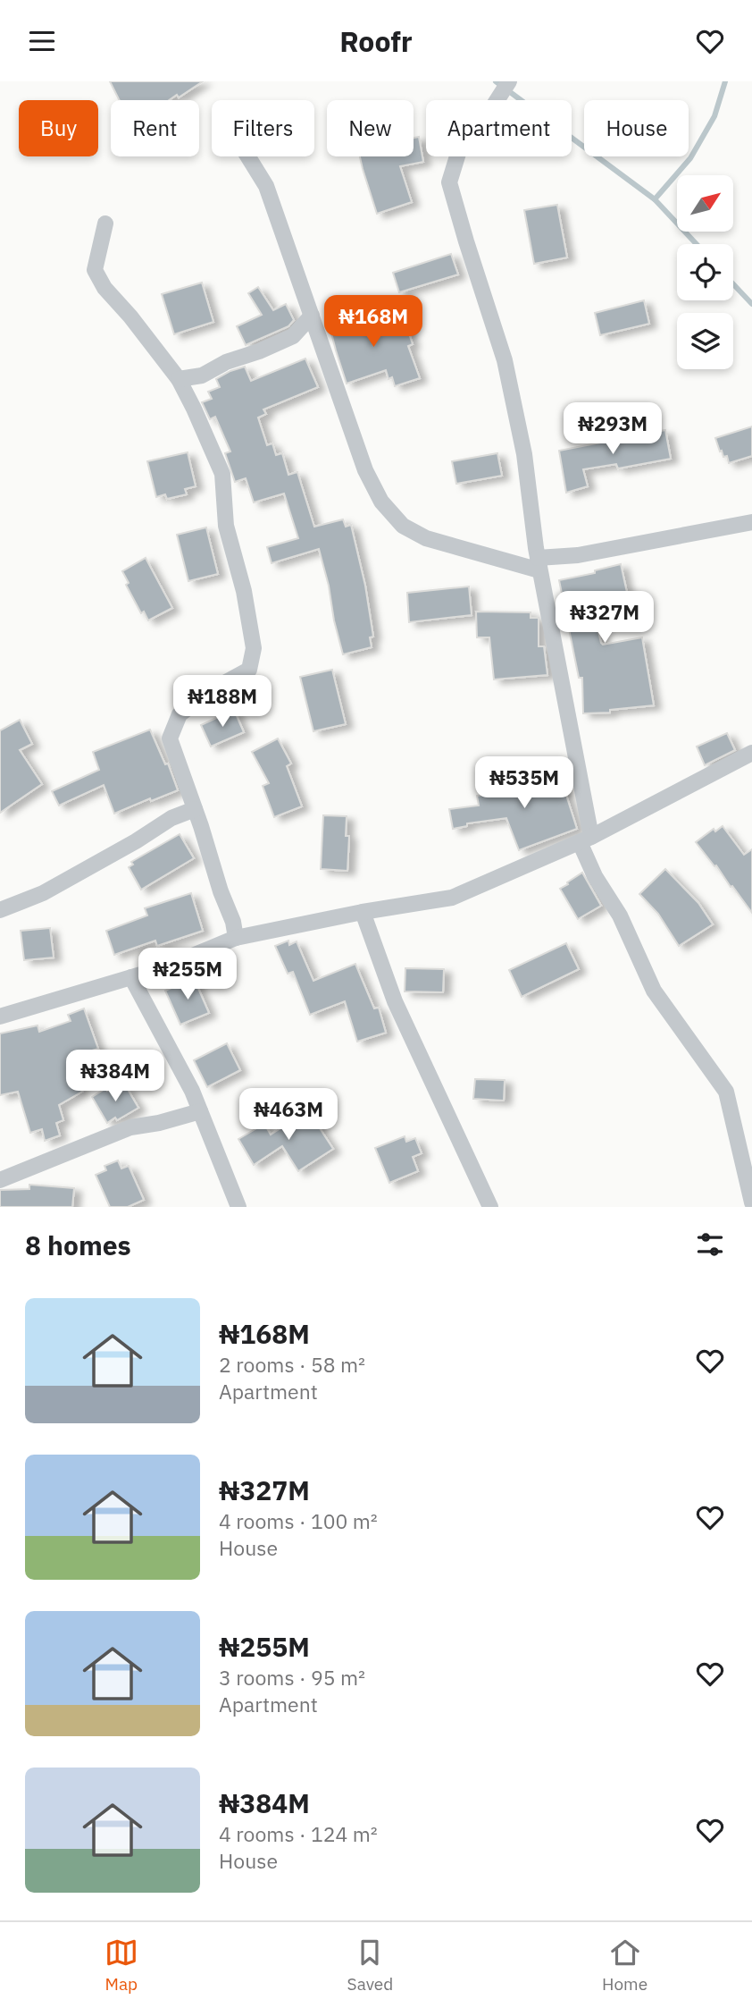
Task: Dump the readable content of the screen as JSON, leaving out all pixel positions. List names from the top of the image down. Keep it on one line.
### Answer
{"north":"top right","page":{"header":"Roofr","chip":["Buy","Rent","Filters","New","Apartment","House"],"price":["₦168M","₦293M","₦327M","₦188M","₦535M","₦255M","₦384M","₦463M"],"heading":"8 homes","list":[{"name":"₦168M","note":"2 rooms · 58 m² · Apartment"},{"name":"₦327M","note":"4 rooms · 100 m² · House"},{"name":"₦255M","note":"3 rooms · 95 m² · Apartment"},{"name":"₦384M","note":"4 rooms · 124 m² · House"}],"tabs":["Map","Saved","Home"]}}
